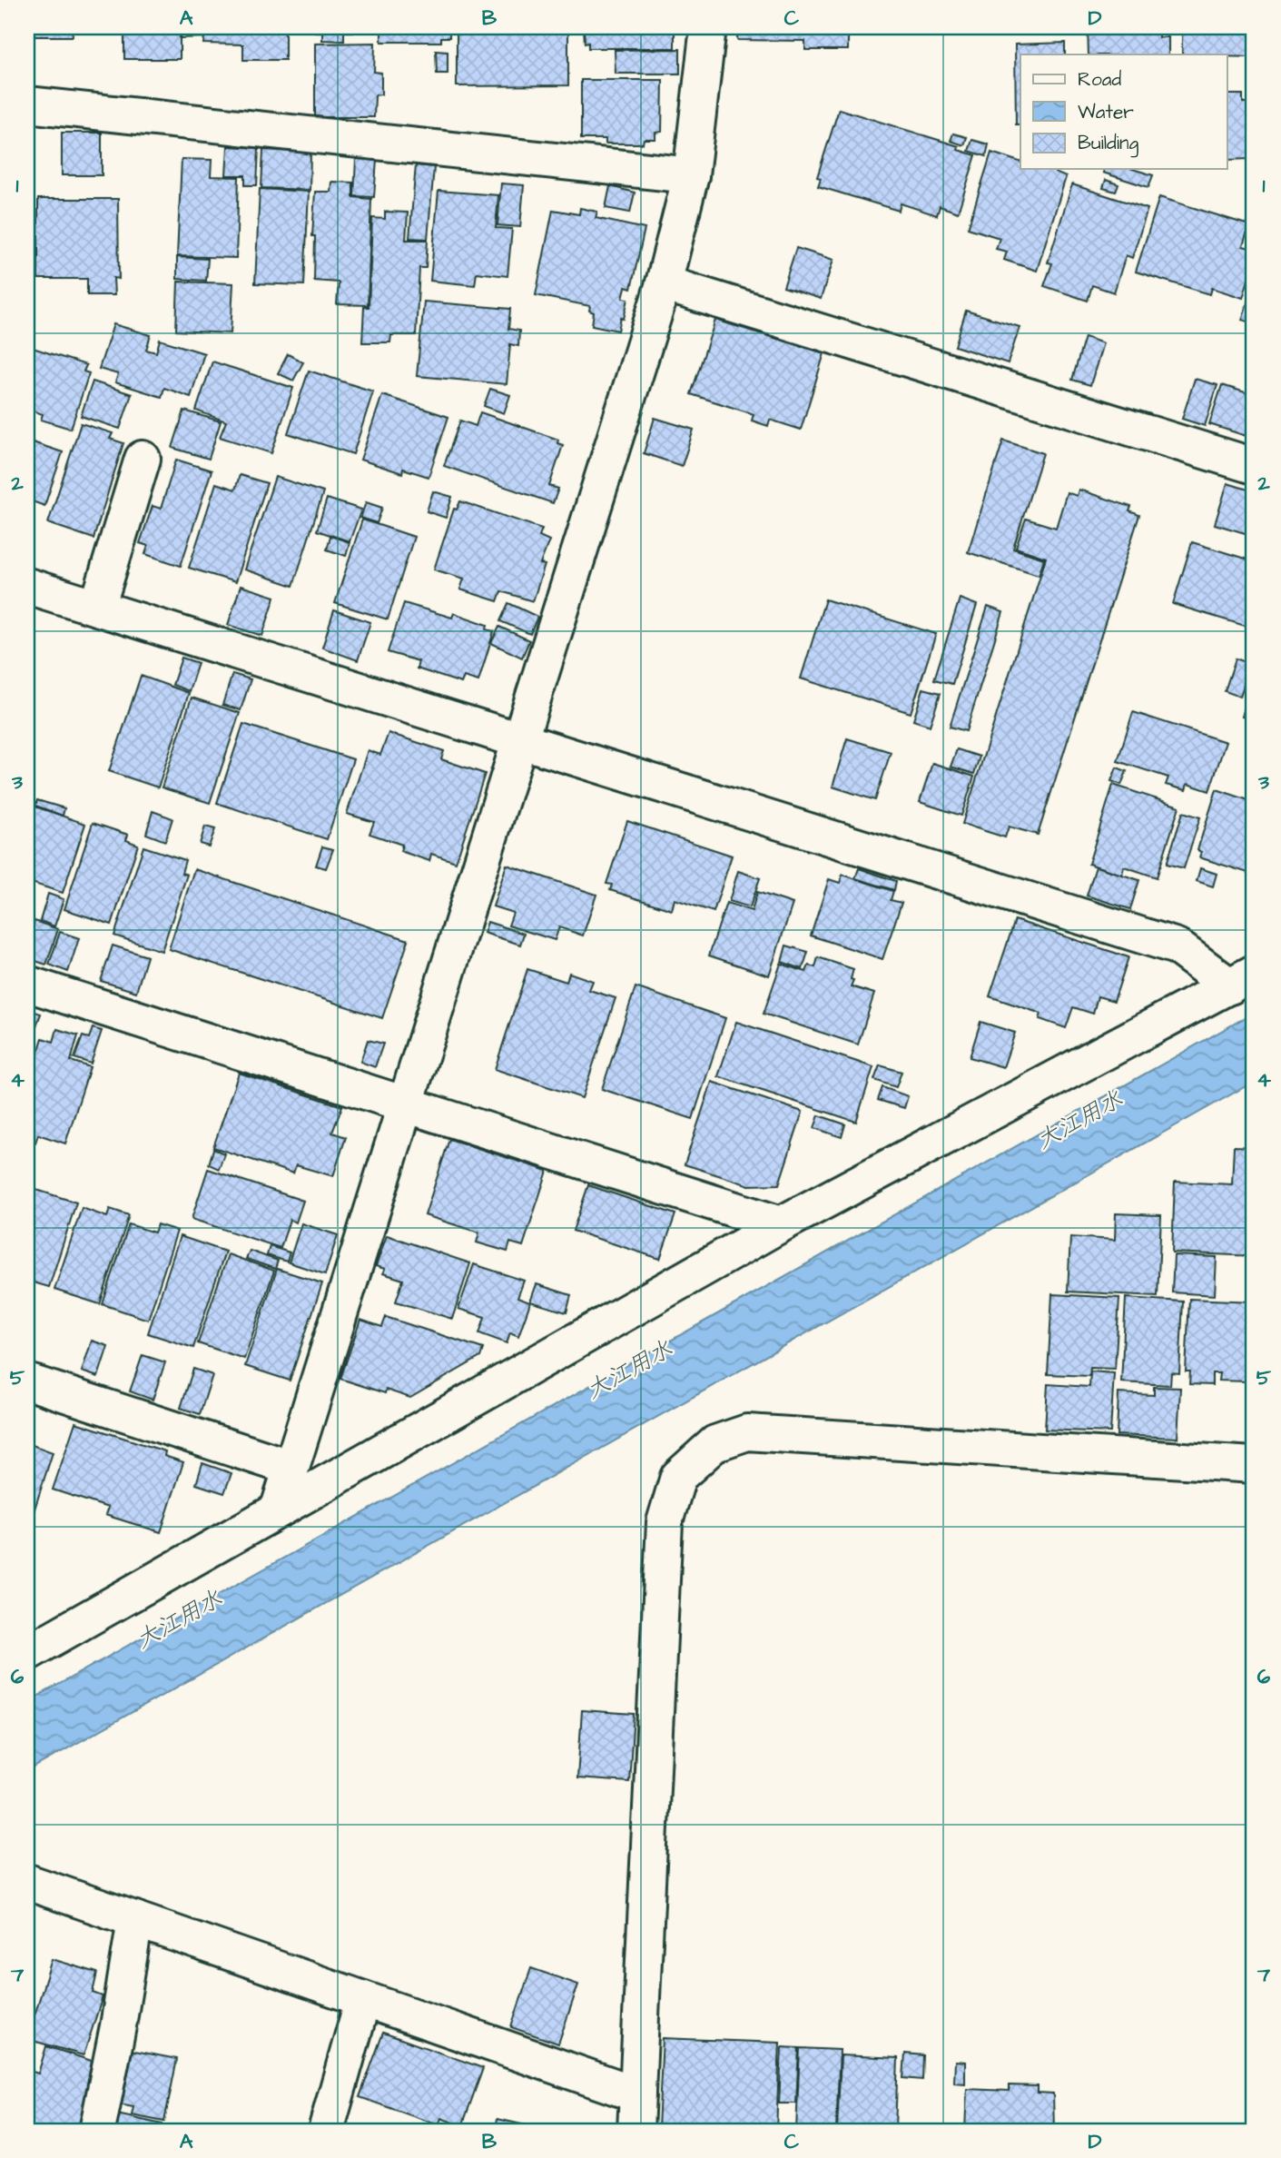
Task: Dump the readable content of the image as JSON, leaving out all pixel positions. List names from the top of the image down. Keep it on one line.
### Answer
{"water":["大江用水"],"legend":["Road","Water","Building"],"grid":{"columns":["A","B","C","D"],"rows":["1","2","3","4","5","6","7"]}}
